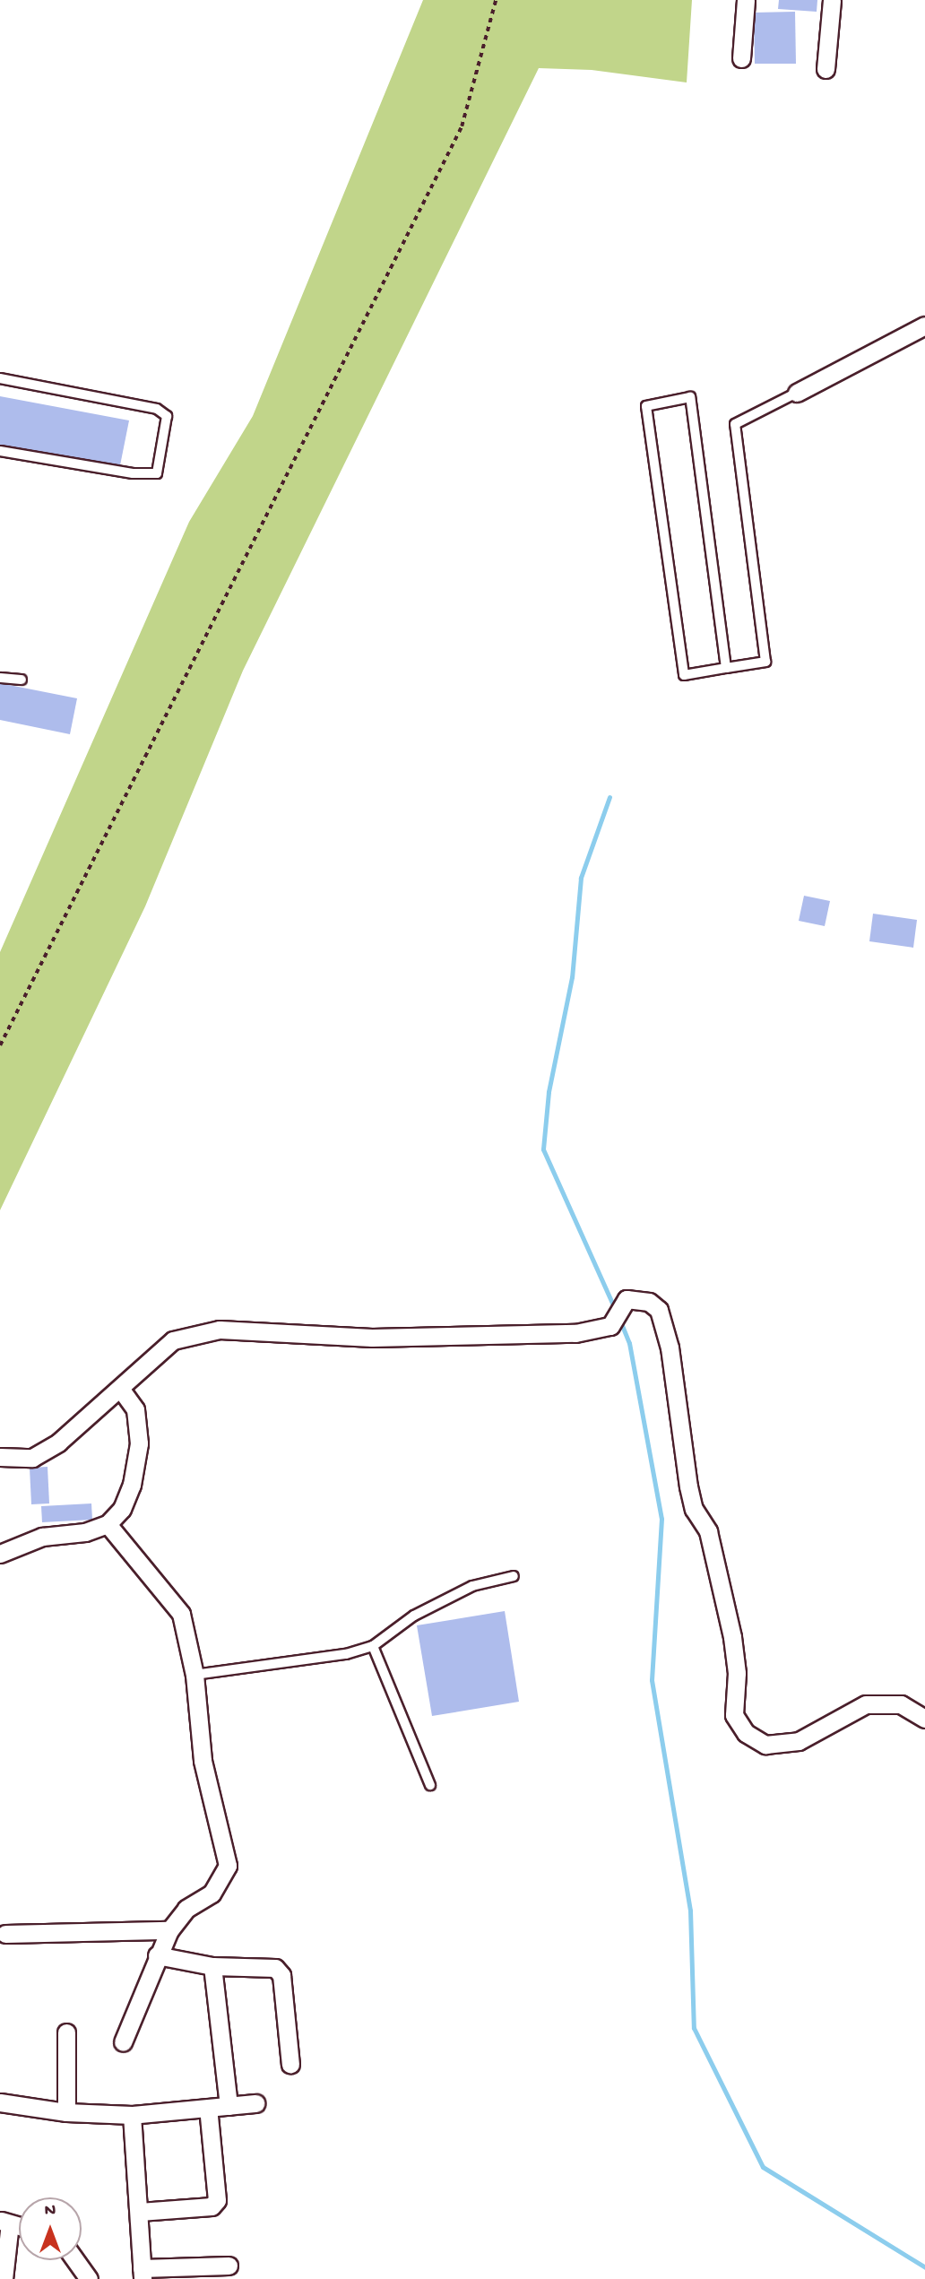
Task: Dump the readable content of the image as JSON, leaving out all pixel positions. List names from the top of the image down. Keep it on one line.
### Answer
{"north":"top"}
